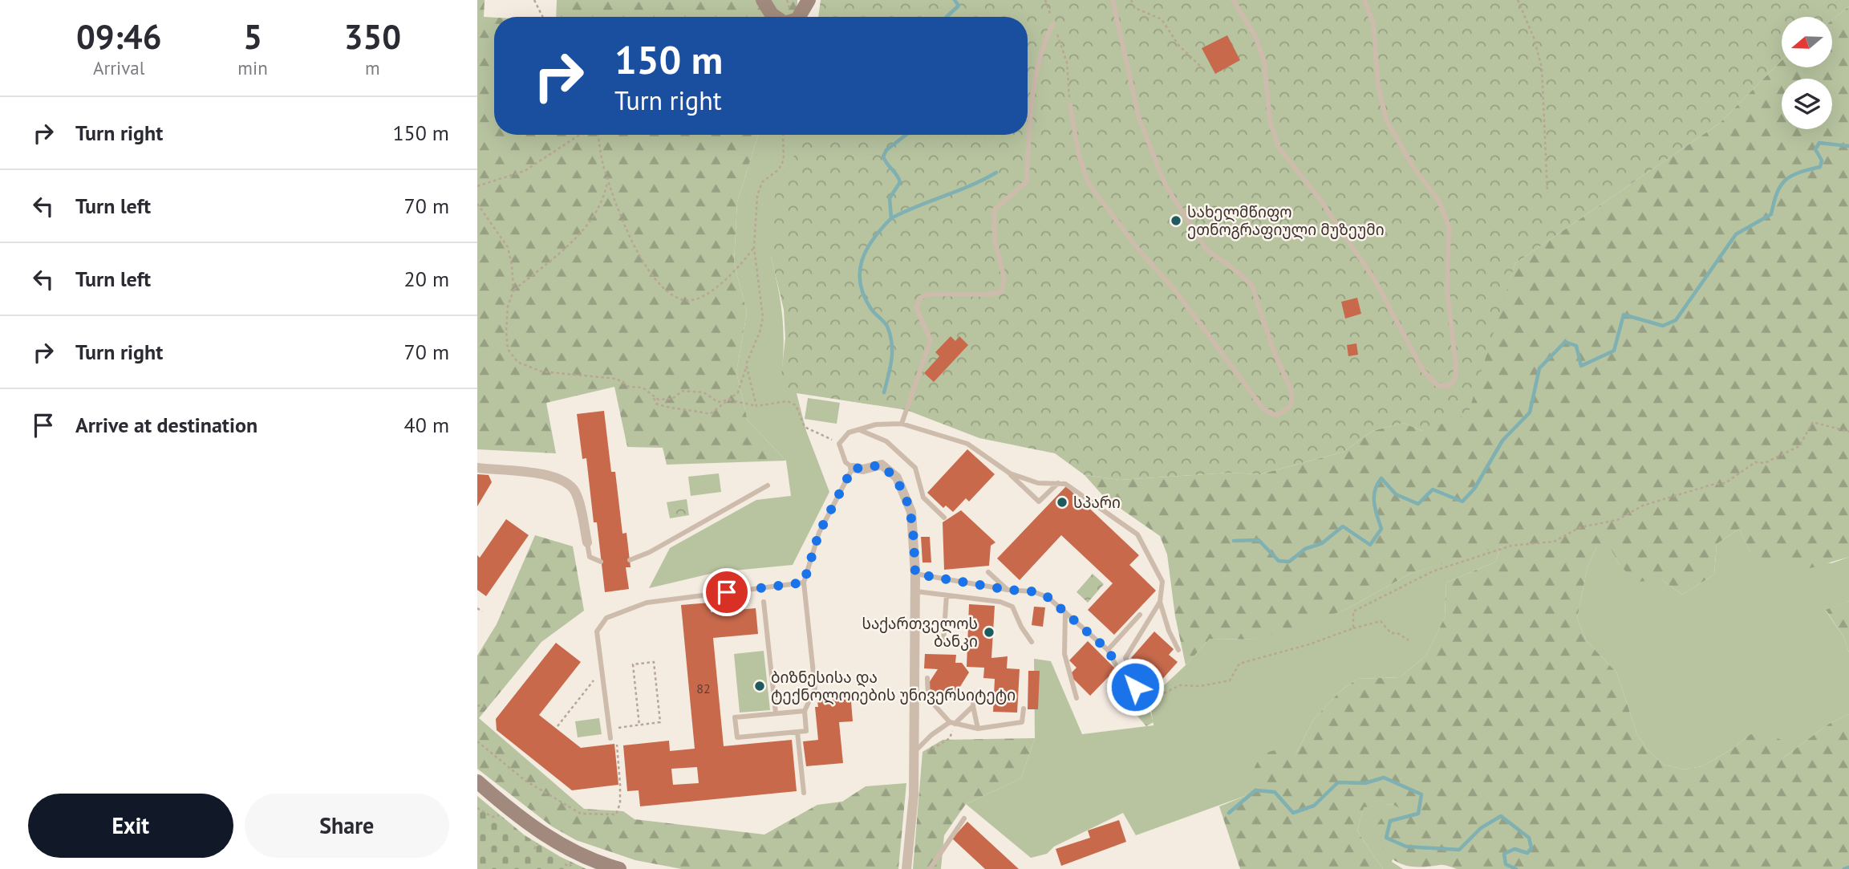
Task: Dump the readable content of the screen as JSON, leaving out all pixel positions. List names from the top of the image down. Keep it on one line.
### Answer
{"places":["სახელმწიფო ეთნოგრაფიული მუზეუმი","სპარი","საქართველოს ბანკი","ბიზნესისა და ტექნოლოიების უნივერსიტეტი"],"house_numbers":["82"],"north":"left","page":{"eta":["09:46","Arrival","5","min","350","m"],"turn":["150 m","Turn right"],"list":[{"name":"Turn right","value":"150 m"},{"name":"Turn left","value":"70 m"},{"name":"Turn left","value":"20 m"},{"name":"Turn right","value":"70 m"},{"name":"Arrive at destination","value":"40 m"}],"buttons":["Exit","Share"]}}
